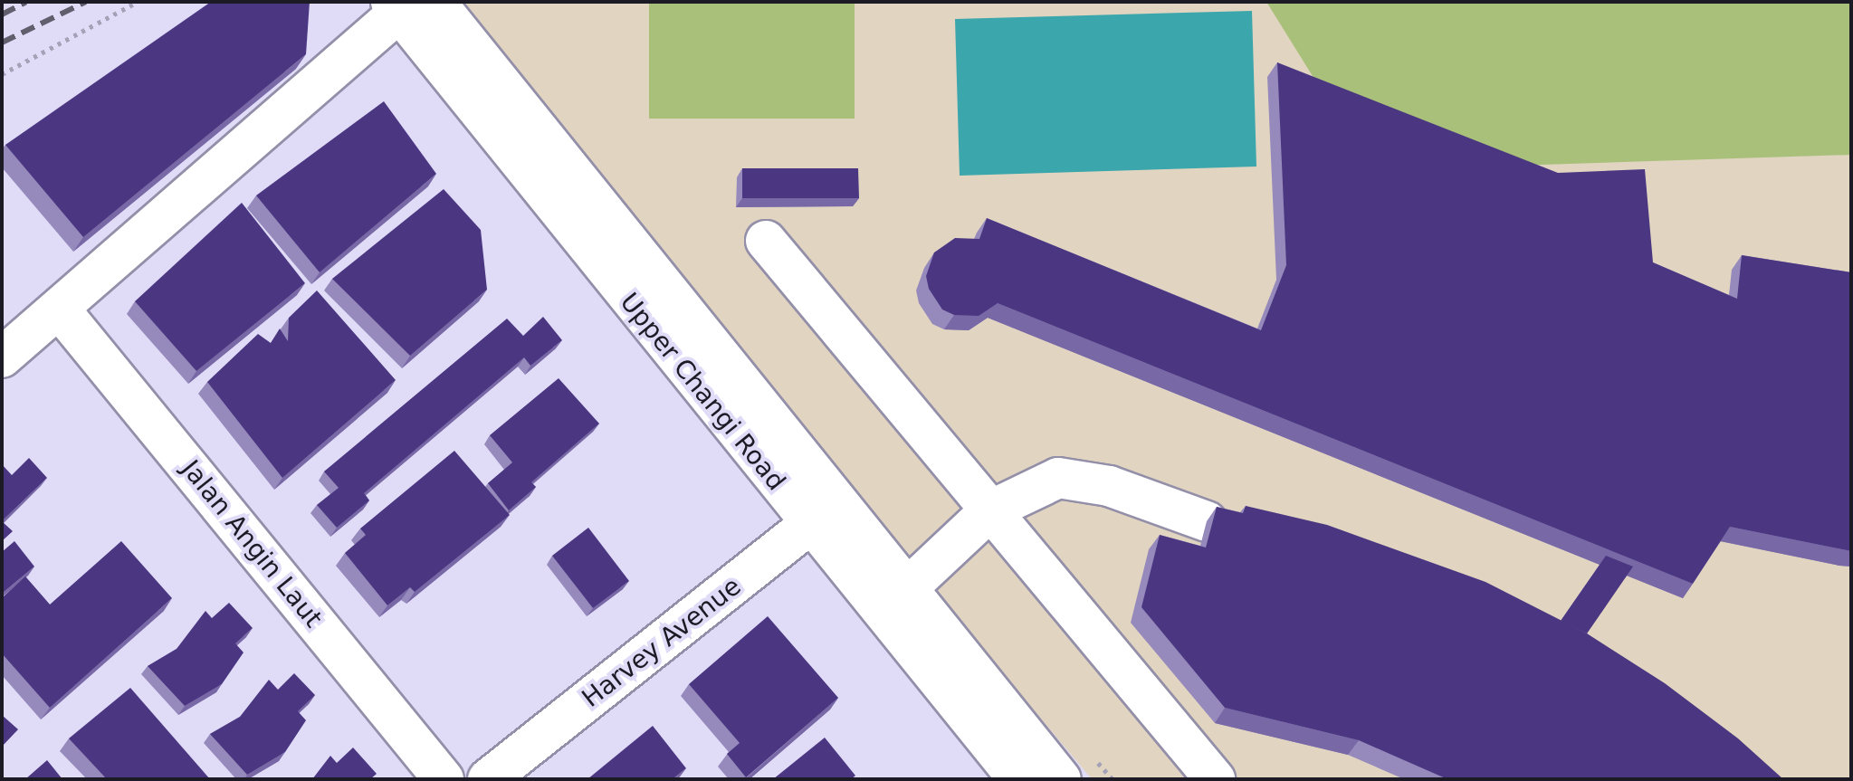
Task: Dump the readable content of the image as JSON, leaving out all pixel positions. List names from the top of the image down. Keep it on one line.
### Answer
{"streets":{"street":["Upper Changi Road","Jalan Angin Laut","Harvey Avenue"]},"crossings":[["Upper Changi Road","Harvey Avenue"]]}
